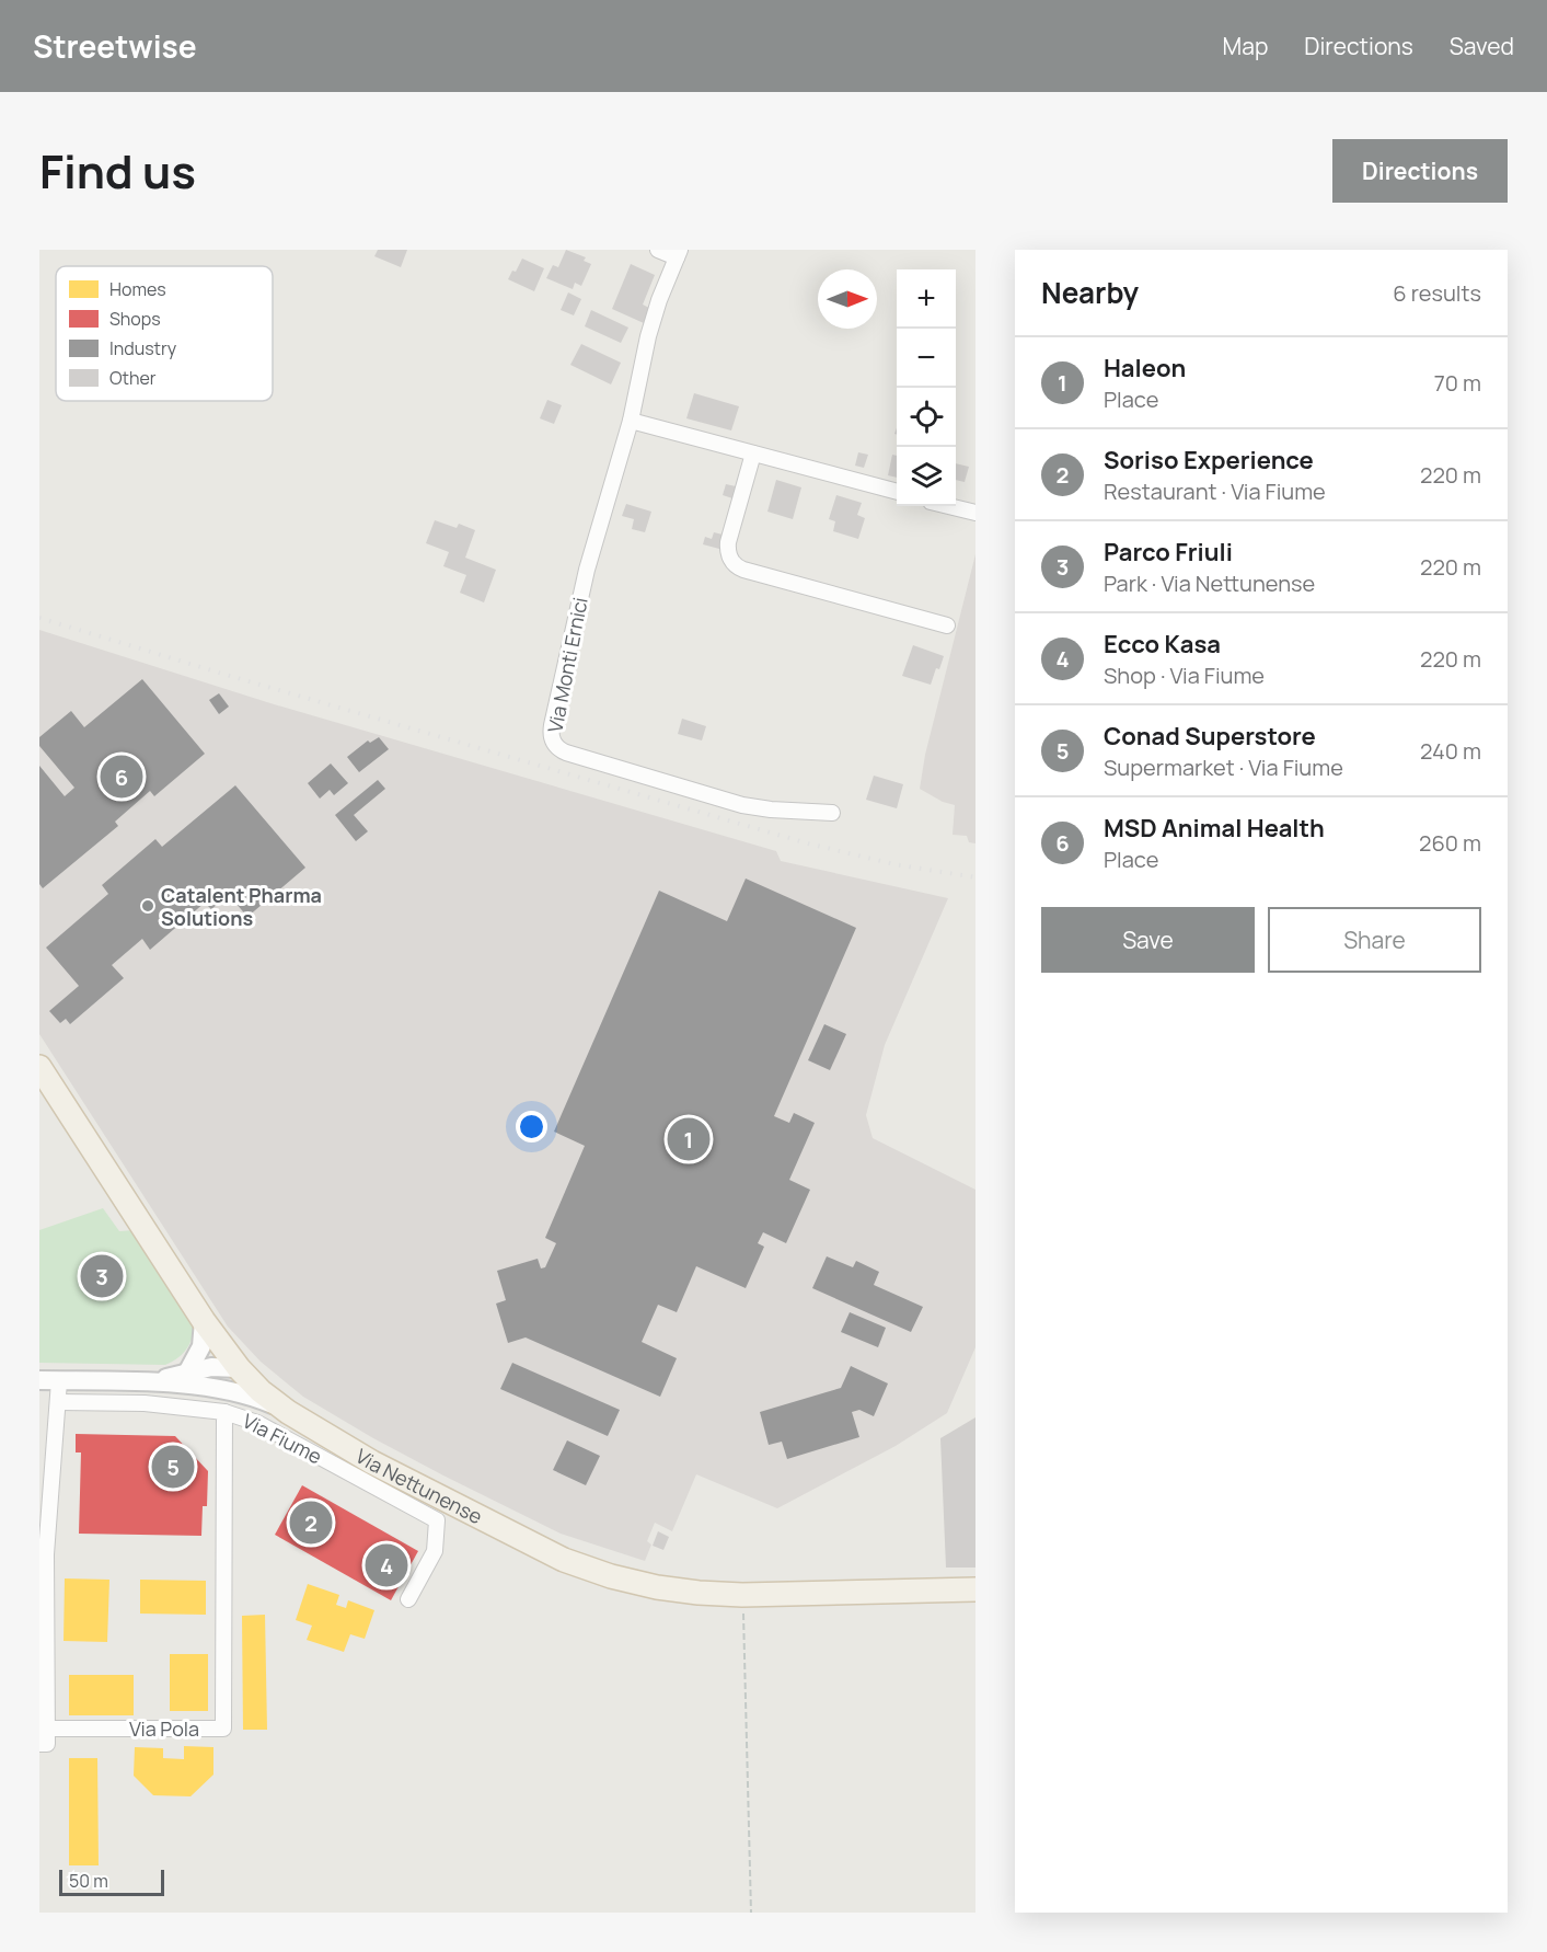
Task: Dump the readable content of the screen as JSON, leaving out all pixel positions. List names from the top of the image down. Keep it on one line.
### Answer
{"streets":{"main road":["Via Nettunense"],"street":["Via Monti Ernici","Via Fiume","Via Pola"]},"crossings":[["Via Fiume","Via Pola"]],"places":["Catalent Pharma Solutions"],"legend":["Homes","Shops","Industry","Other"],"scale_bar":"50 m","north":"right","page":{"header":"Streetwise","nav":["Map","Directions","Saved"],"title":"Find us","buttons":["Directions",["Save","Share"]],"heading":["Nearby","6 results"],"map_buttons":["+","−"],"list":[{"mark":"1","name":"Haleon","note":"Place","value":"70 m"},{"mark":"2","name":"Soriso Experience","note":"Restaurant · Via Fiume","value":"220 m"},{"mark":"3","name":"Parco Friuli","note":"Park · Via Nettunense","value":"220 m"},{"mark":"4","name":"Ecco Kasa","note":"Shop · Via Fiume","value":"220 m"},{"mark":"5","name":"Conad Superstore","note":"Supermarket · Via Fiume","value":"240 m"},{"mark":"6","name":"MSD Animal Health","note":"Place","value":"260 m"}],"pins":["6","1","3","5","2","4"],"scale":"50 m"}}
